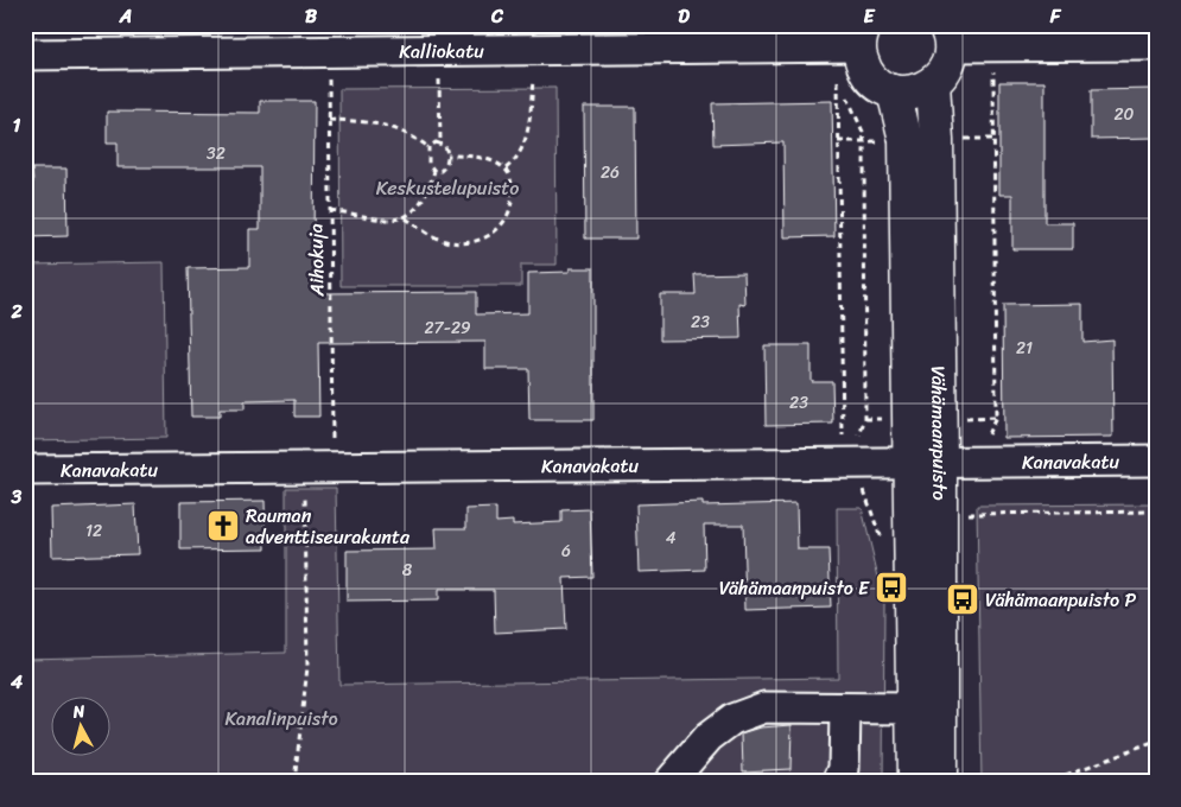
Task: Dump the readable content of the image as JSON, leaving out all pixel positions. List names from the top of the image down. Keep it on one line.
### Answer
{"streets":{"main road":["Vähämaanpuisto"],"street":["Kalliokatu","Kanavakatu"],"path":["Aihokuja"]},"crossings":[["Kalliokatu","Aihokuja"],["Aihokuja","Kanavakatu"],["Vähämaanpuisto","Kanavakatu"]],"parks":["Keskustelupuisto","Kanalinpuisto"],"places":{"church":["Rauman adventtiseurakunta"],"bus stop":["Vähämaanpuisto E","Vähämaanpuisto P"]},"house_numbers":["20","32","26","23","27-29","21","23","12","4","6","8"],"north":"top","grid":{"columns":["A","B","C","D","E","F"],"rows":["1","2","3","4"]}}
